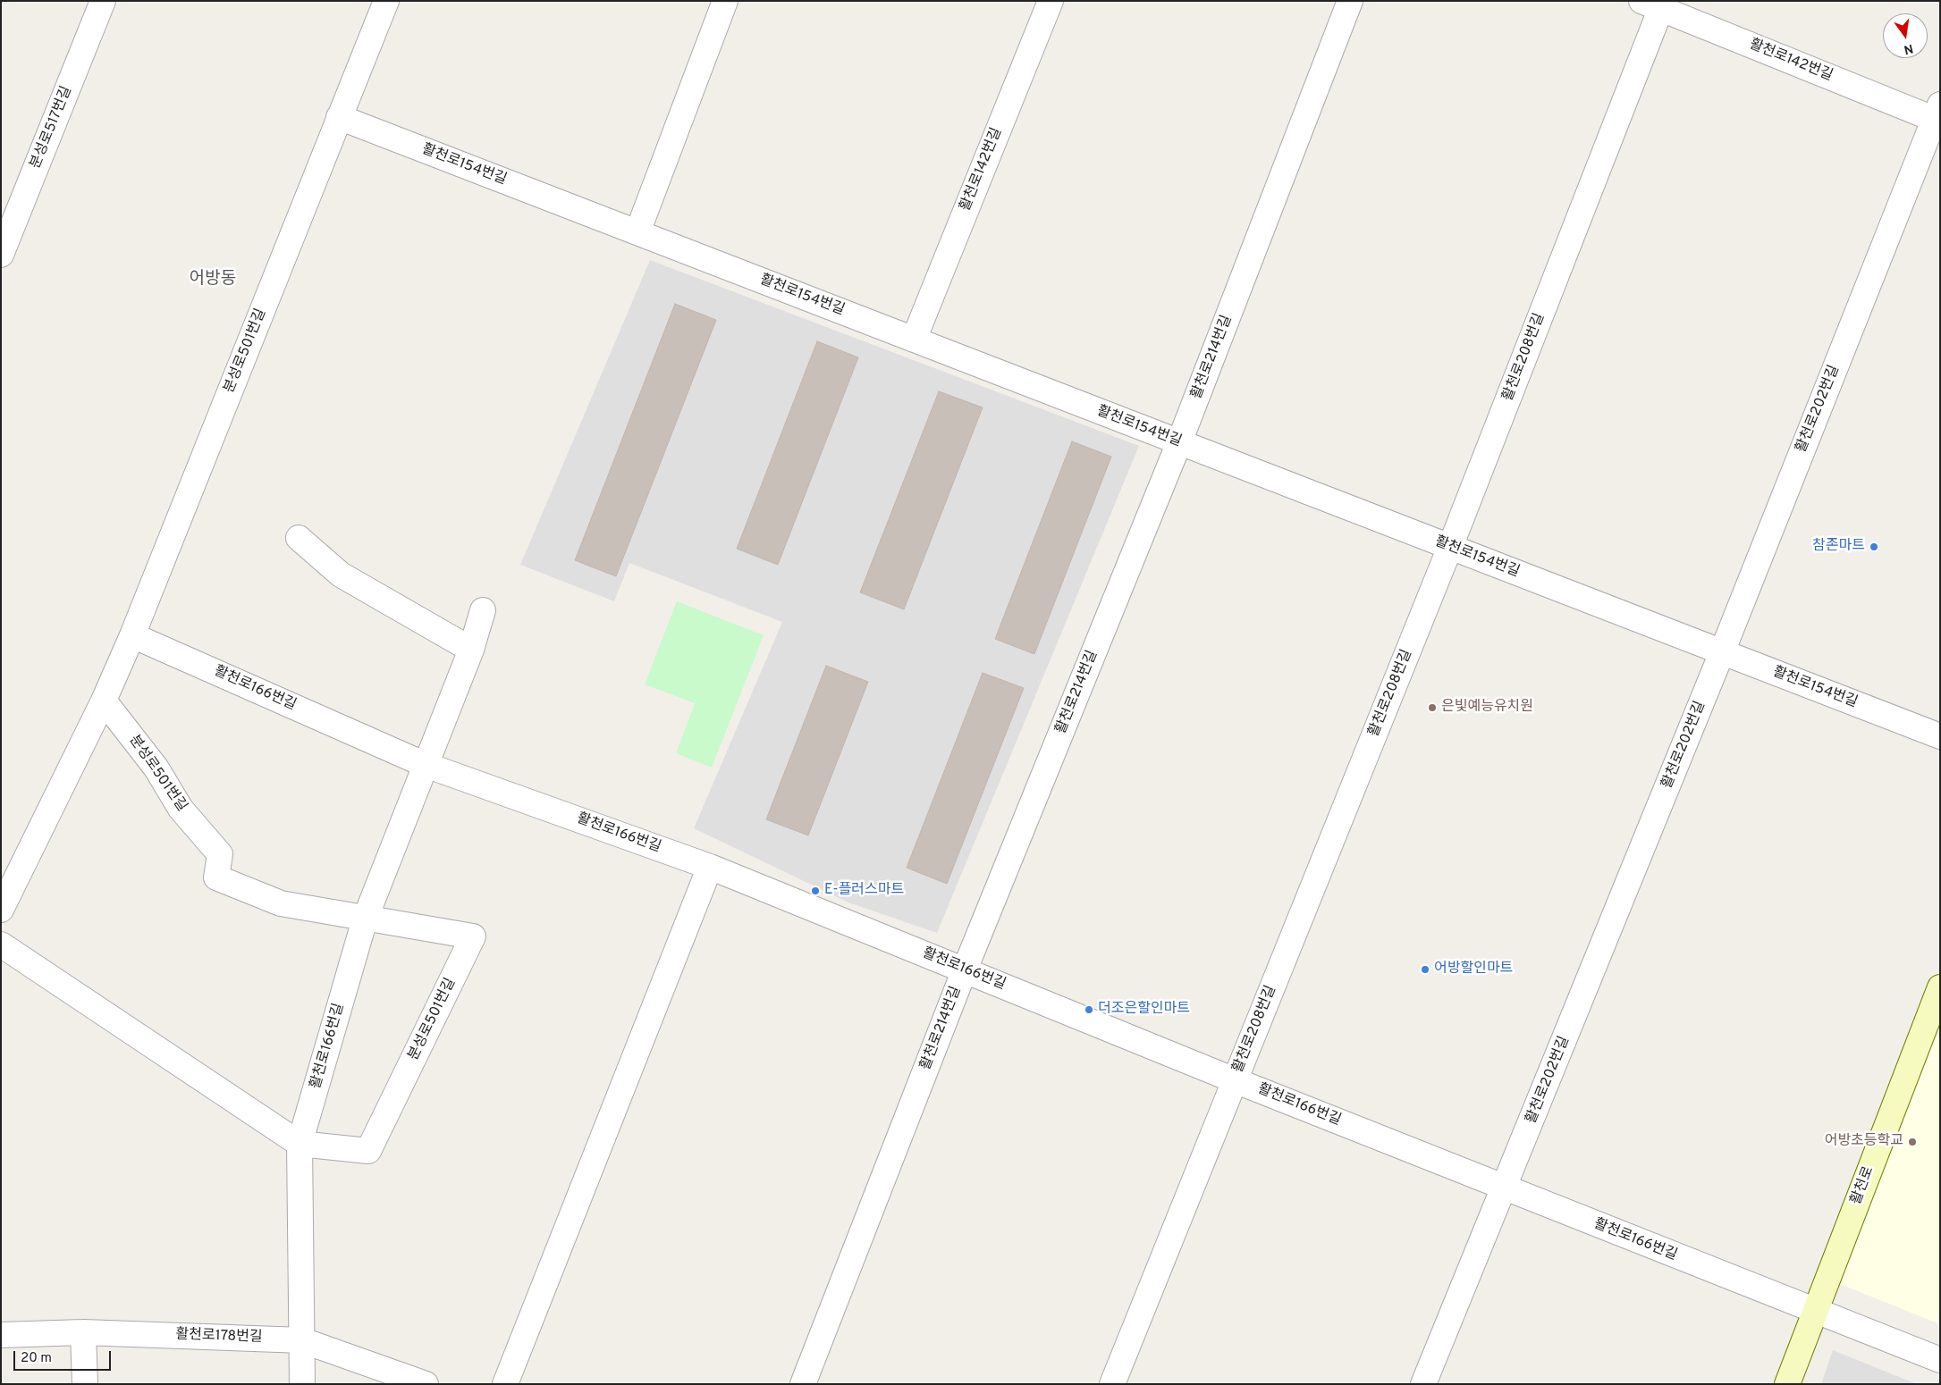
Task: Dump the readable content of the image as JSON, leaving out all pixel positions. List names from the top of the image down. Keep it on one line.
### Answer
{"streets":{"street":["활천로142번길","분성로517번길","활천로154번길","분성로501번길","활천로214번길","활천로208번길","활천로202번길","활천로166번길","활천로","활천로178번길"]},"crossings":[["활천로142번길","활천로154번길"],["활천로142번길","활천로208번길"],["활천로142번길","활천로202번길"],["활천로154번길","분성로501번길"],["활천로154번길","활천로214번길"],["활천로154번길","활천로208번길"],["활천로154번길","활천로202번길"],["분성로501번길","활천로166번길"],["활천로214번길","활천로166번길"],["활천로208번길","활천로166번길"],["활천로202번길","활천로166번길"],["활천로166번길","활천로"],["활천로166번길","활천로178번길"]],"districts":["어방동"],"places":["참존마트","은빛예능유치원","E-플러스마트","어방할인마트","더조은할인마트","어방초등학교"],"scale_bar":"20 m","north":"bottom"}
